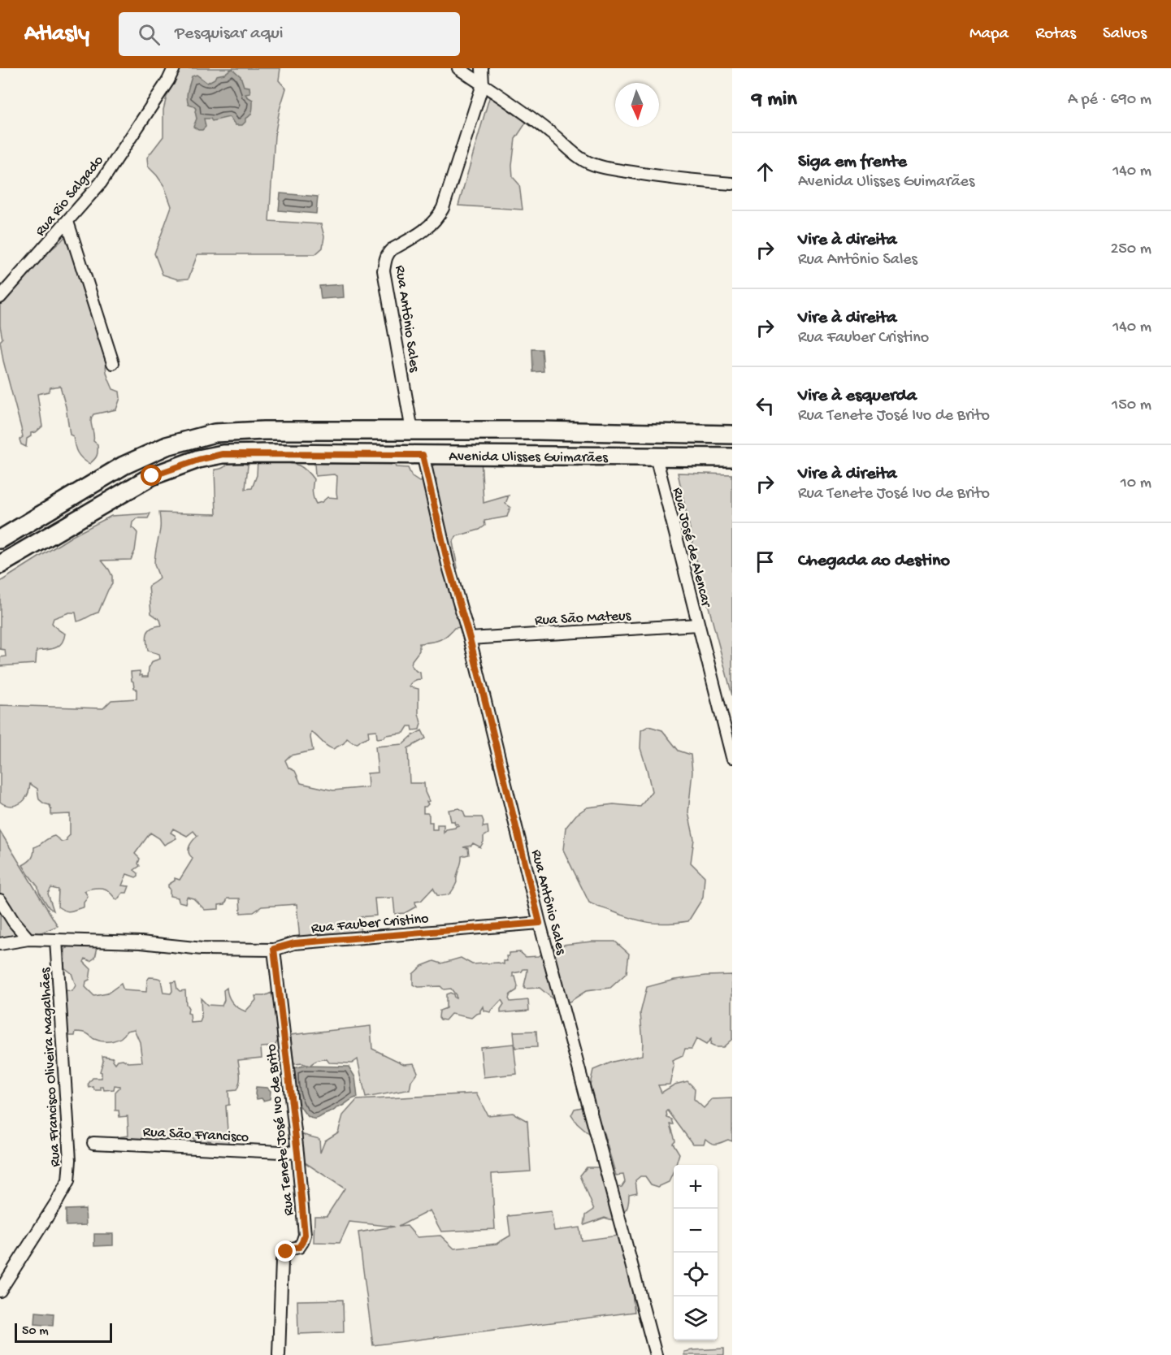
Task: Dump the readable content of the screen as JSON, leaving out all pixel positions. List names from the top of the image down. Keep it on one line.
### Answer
{"streets":{"main road":["Avenida Ulisses Guimarães"],"street":["Rua Rio Salgado","Rua Antônio Sales","Rua José de Alencar","Rua São Mateus","Rua Fauber Cristino","Rua Francisco Oliveira Magalhães","Rua Tenete José Ivo de Brito","Rua São Francisco"]},"crossings":[["Rua Antônio Sales","Avenida Ulisses Guimarães"],["Rua Antônio Sales","Rua São Mateus"],["Rua Antônio Sales","Rua Fauber Cristino"],["Avenida Ulisses Guimarães","Rua José de Alencar"],["Rua José de Alencar","Rua São Mateus"],["Rua Fauber Cristino","Rua Francisco Oliveira Magalhães"],["Rua Fauber Cristino","Rua Tenete José Ivo de Brito"],["Rua Tenete José Ivo de Brito","Rua São Francisco"]],"scale_bar":"50 m","north":"bottom","page":{"header":"Atlasly","search":"Pesquisar aqui","nav":["Mapa","Rotas","Salvos"],"heading":["9 min","A pé · 690 m"],"list":[["Siga em frente","Avenida Ulisses Guimarães","140 m"],["Vire à direita","Rua Antônio Sales","250 m"],["Vire à direita","Rua Fauber Cristino","140 m"],["Vire à esquerda","Rua Tenete José Ivo de Brito","150 m"],["Vire à direita","Rua Tenete José Ivo de Brito","10 m"],"Chegada ao destino"],"map_buttons":["+","−"],"scale":"50 m"}}
